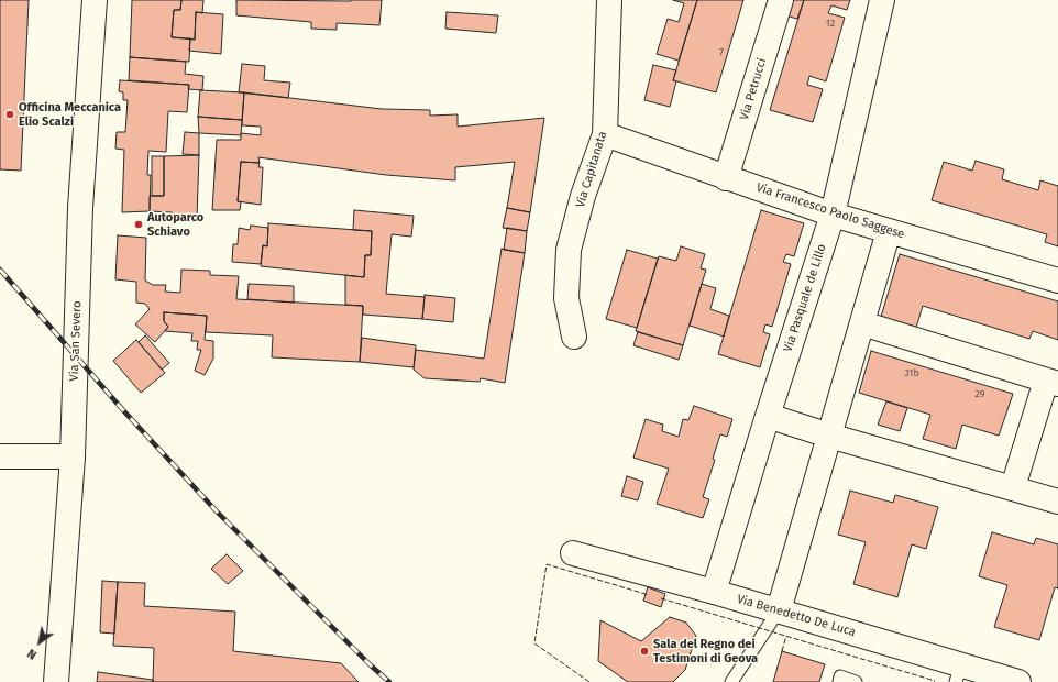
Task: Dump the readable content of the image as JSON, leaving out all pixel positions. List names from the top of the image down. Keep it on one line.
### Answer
{"streets":{"street":["Via Petrucci","Via Capitanata","Via Francesco Paolo Saggese","Via Pasquale de Lillo","Via San Severo","Via Benedetto De Luca"]},"crossings":[["Via Petrucci","Via Francesco Paolo Saggese"],["Via Capitanata","Via Francesco Paolo Saggese"],["Via Francesco Paolo Saggese","Via Pasquale de Lillo"],["Via Pasquale de Lillo","Via Benedetto De Luca"]],"places":["Officina Meccanica Elio Scalzi","Autoparco Schiavo","Sala del Regno dei Testimoni di Geova"],"house_numbers":["12","7","31b","29"],"north":"bottom left"}
